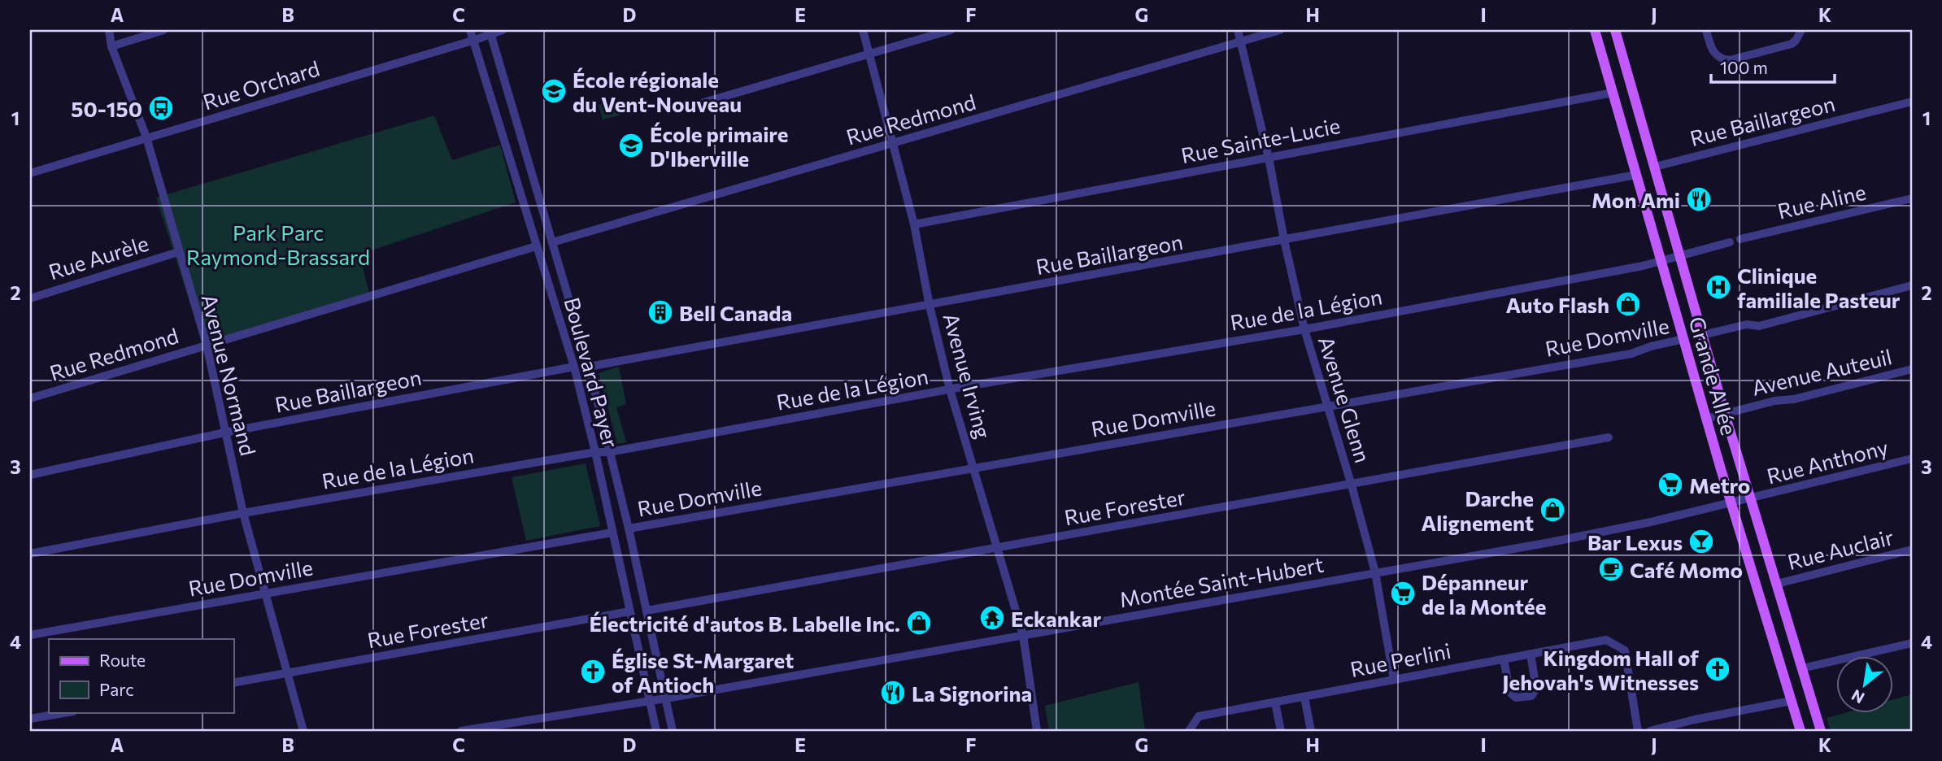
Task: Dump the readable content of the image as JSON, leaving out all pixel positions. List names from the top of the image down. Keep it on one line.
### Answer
{"streets":{"main road":["Grande Allée"],"street":["Rue Orchard","Rue Redmond","Rue Baillargeon","Rue Sainte-Lucie","Rue Aline","Rue Aurèle","Rue de la Légion","Rue Domville","Avenue Auteuil","Boulevard Payer","Avenue Normand","Avenue Irving","Avenue Glenn","Rue Anthony","Rue Forester","Rue Auclair","Montée Saint-Hubert","Rue Perlini"]},"crossings":[["Rue Orchard","Boulevard Payer"],["Rue Orchard","Avenue Normand"],["Rue Redmond","Boulevard Payer"],["Rue Redmond","Avenue Normand"],["Rue Redmond","Avenue Irving"],["Rue Redmond","Avenue Glenn"],["Rue Baillargeon","Boulevard Payer"],["Rue Baillargeon","Avenue Normand"],["Rue Baillargeon","Avenue Irving"],["Rue Baillargeon","Grande Allée"],["Rue Baillargeon","Avenue Glenn"],["Rue Sainte-Lucie","Avenue Irving"],["Rue Sainte-Lucie","Grande Allée"],["Rue Sainte-Lucie","Avenue Glenn"],["Rue Aurèle","Avenue Normand"],["Rue de la Légion","Boulevard Payer"],["Rue de la Légion","Avenue Normand"],["Rue de la Légion","Avenue Irving"],["Rue de la Légion","Grande Allée"],["Rue de la Légion","Avenue Glenn"],["Rue Domville","Boulevard Payer"],["Rue Domville","Avenue Normand"],["Rue Domville","Avenue Irving"],["Rue Domville","Grande Allée"],["Rue Domville","Avenue Glenn"],["Avenue Auteuil","Grande Allée"],["Boulevard Payer","Rue Forester"],["Boulevard Payer","Montée Saint-Hubert"],["Avenue Normand","Rue Forester"],["Avenue Irving","Rue Forester"],["Avenue Irving","Montée Saint-Hubert"],["Grande Allée","Rue Anthony"],["Grande Allée","Rue Auclair"],["Grande Allée","Montée Saint-Hubert"],["Avenue Glenn","Rue Forester"],["Avenue Glenn","Montée Saint-Hubert"],["Avenue Glenn","Rue Perlini"],["Rue Anthony","Montée Saint-Hubert"]],"parks":["Park Parc Raymond-Brassard"],"places":{"school or university":["École régionale du Vent-Nouveau","École primaire D'Iberville"],"bus stop":["50-150"],"restaurant":["Mon Ami","La Signorina"],"hospital":["Clinique familiale Pasteur"],"shop":["Auto Flash","Darche Alignement","Électricité d'autos B. Labelle Inc."],"building":["Bell Canada"],"supermarket":["Metro","Dépanneur de la Montée"],"bar":["Bar Lexus"],"cafe":["Café Momo"],"temple":["Eckankar"],"church":["Kingdom Hall of Jehovah's Witnesses","Église St-Margaret of Antioch"]},"legend":["Route","Parc"],"scale_bar":"100 m","north":"bottom left","grid":{"columns":["A","B","C","D","E","F","G","H","I","J","K"],"rows":["1","2","3","4"]}}
